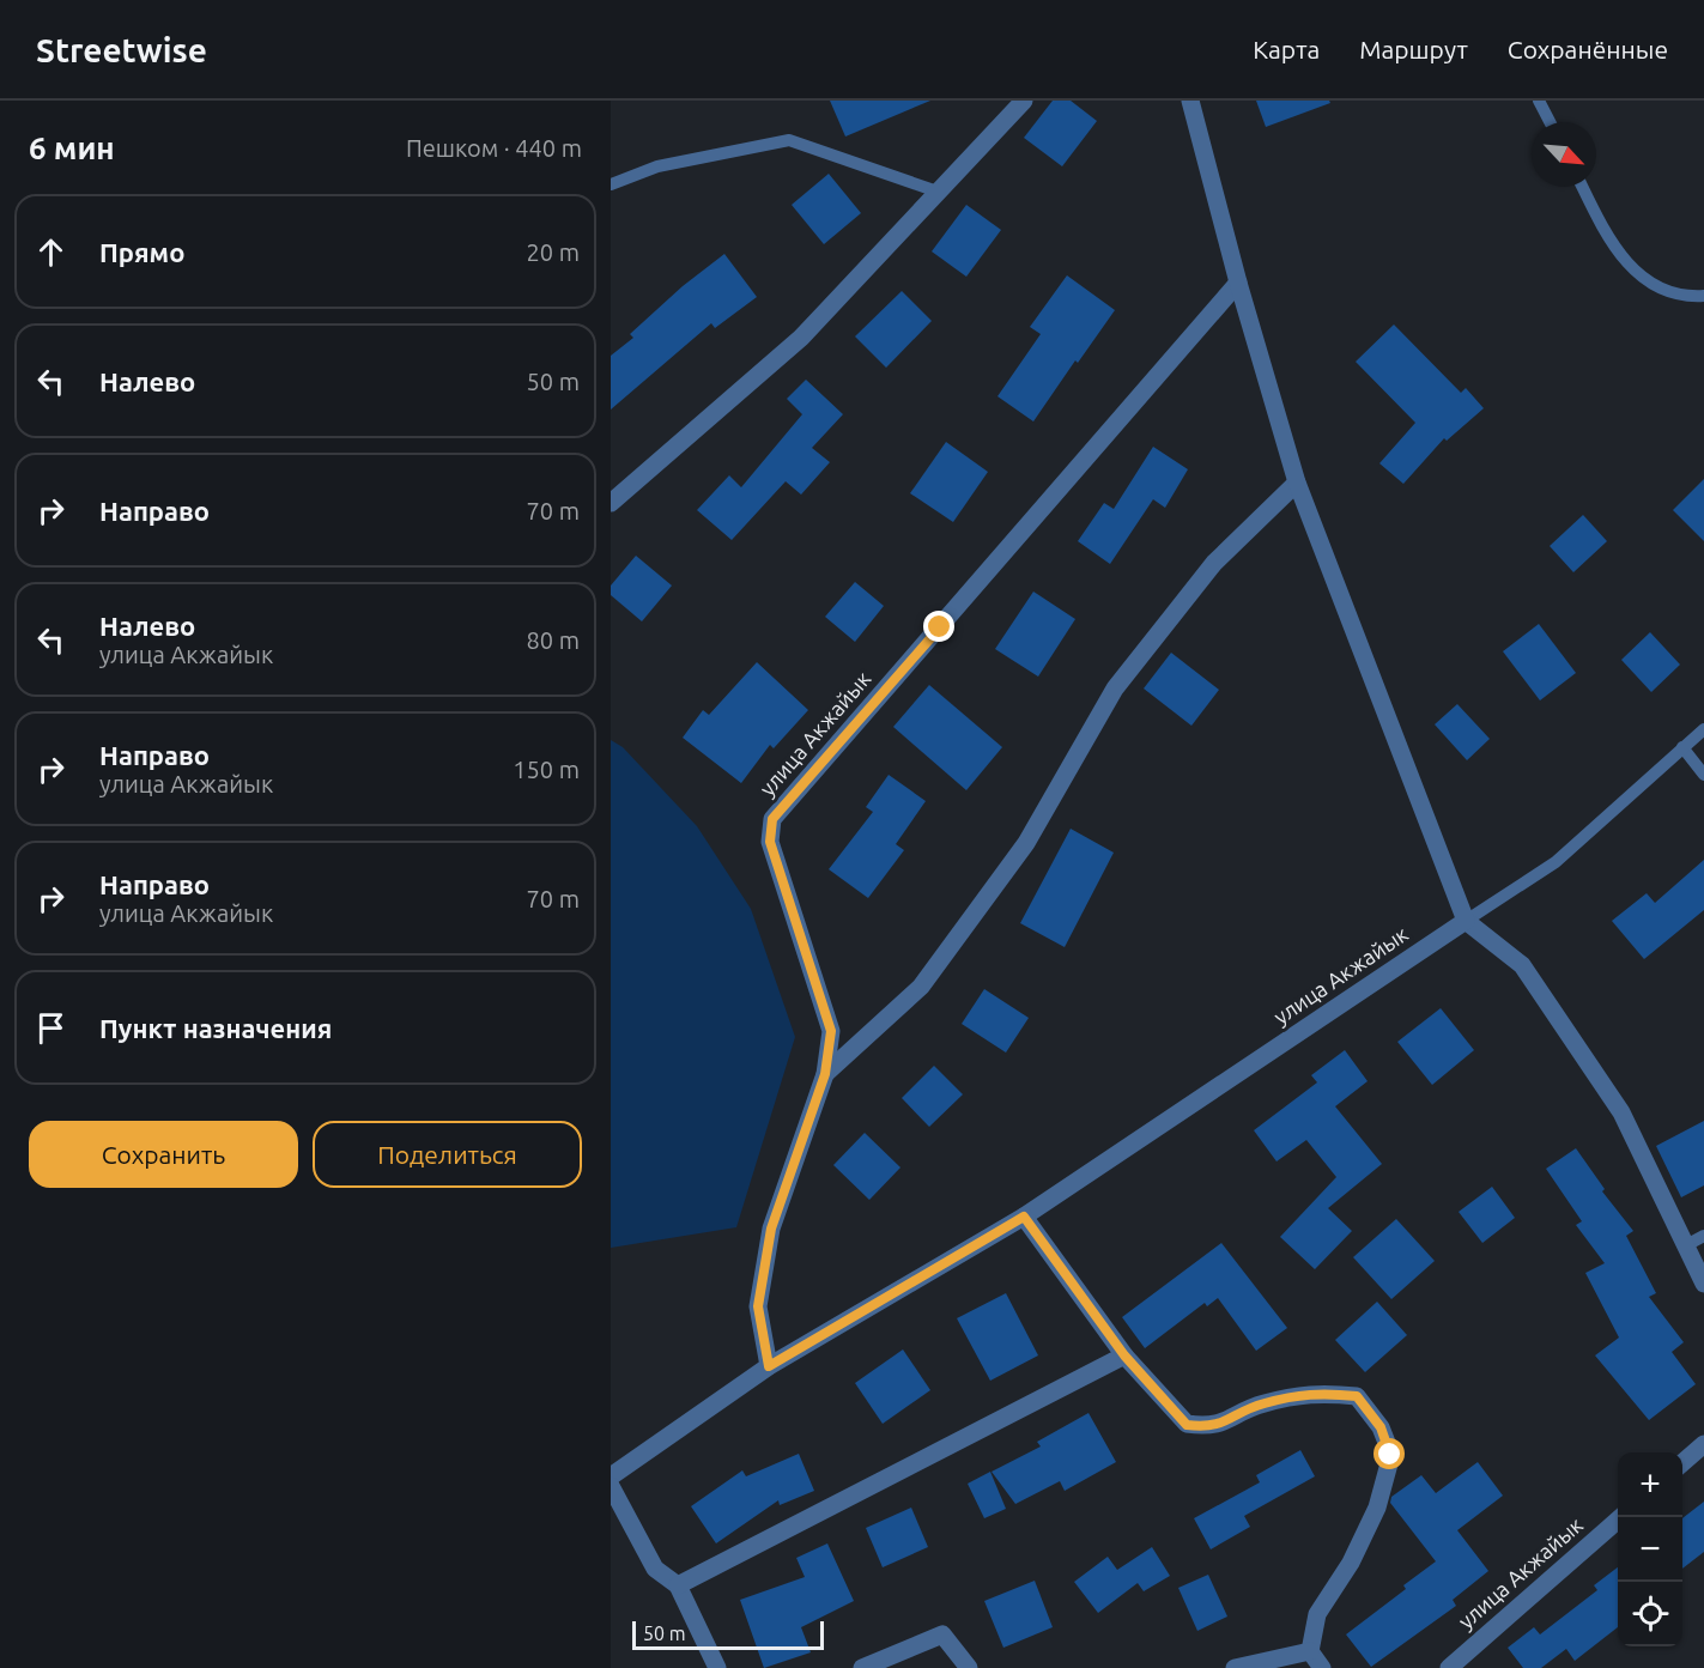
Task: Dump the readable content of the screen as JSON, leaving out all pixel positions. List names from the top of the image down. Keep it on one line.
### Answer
{"streets":{"street":["улица Акжайык"]},"scale_bar":"50 m","north":"bottom right","page":{"header":"Streetwise","nav":["Карта","Маршрут","Сохранённые"],"heading":["6 мин","Пешком · 440 m"],"list":[["Прямо","20 m"],["Налево","50 m"],["Направо","70 m"],["Налево","улица Акжайык","80 m"],["Направо","улица Акжайык","150 m"],["Направо","улица Акжайык","70 m"],"Пункт назначения"],"buttons":["Сохранить","Поделиться"],"map_buttons":["+","−"],"scale":"50 m"}}
